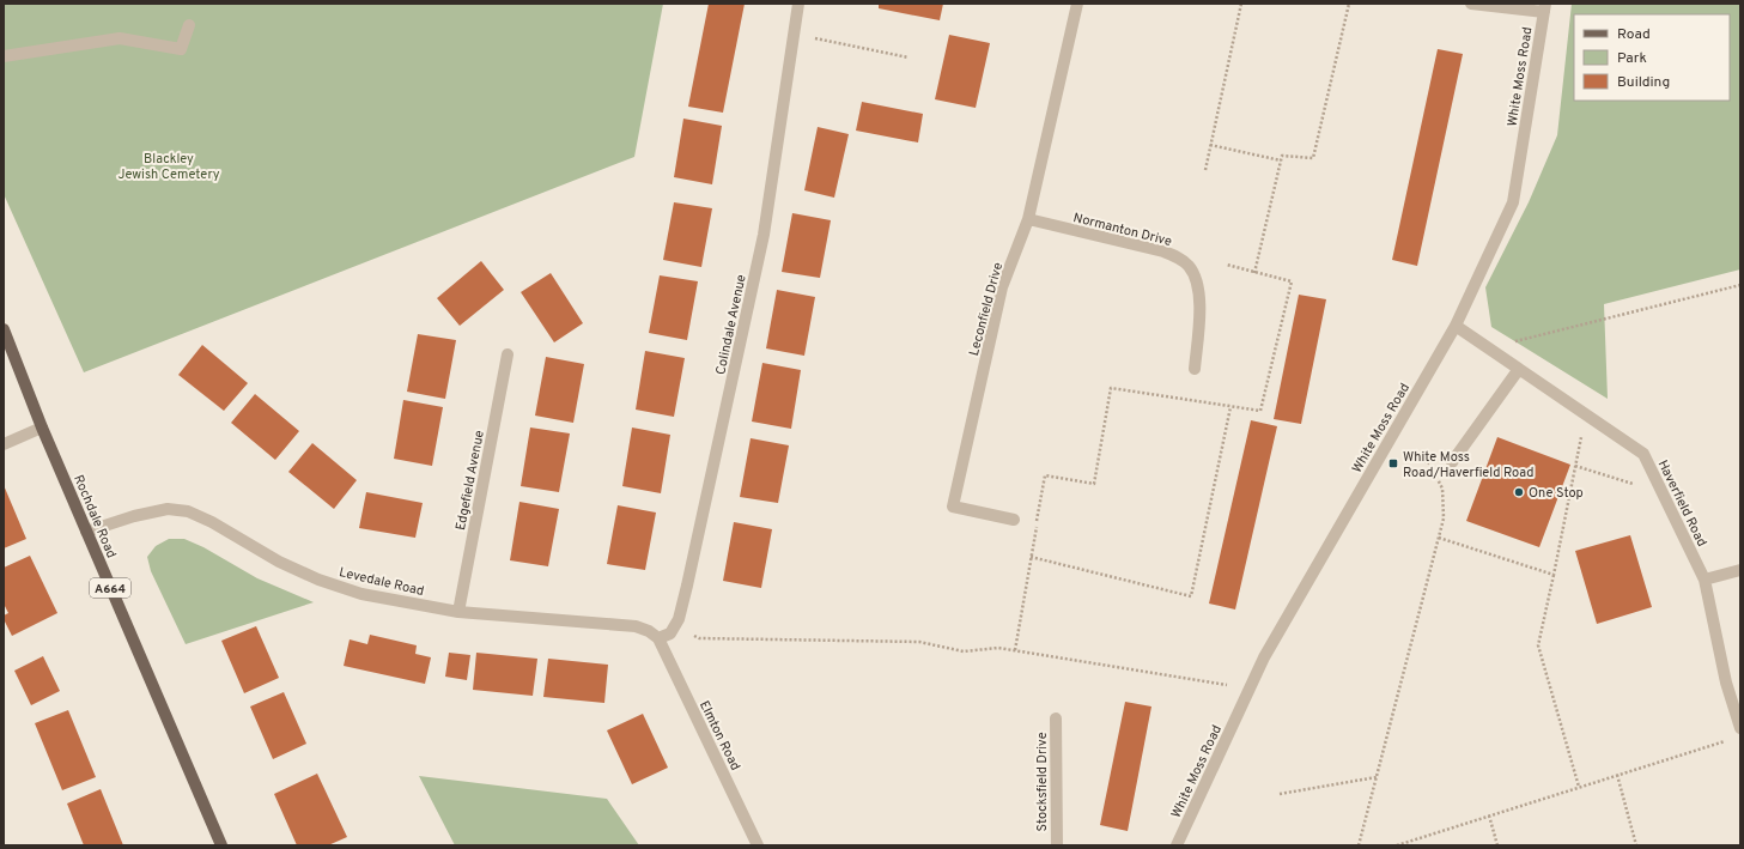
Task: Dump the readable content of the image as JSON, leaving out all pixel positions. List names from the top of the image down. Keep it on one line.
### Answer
{"streets":{"main road":["Rochdale Road","A664"],"street":["White Moss Road","Normanton Drive","Leconfield Drive","Colindale Avenue","Edgefield Avenue","Haverfield Road","Levedale Road","Elmton Road","Stocksfield Drive"]},"crossings":[["White Moss Road","Haverfield Road"],["Normanton Drive","Leconfield Drive"],["Edgefield Avenue","Levedale Road"],["Rochdale Road","Levedale Road"],["Levedale Road","Elmton Road"]],"parks":["Blackley Jewish Cemetery"],"places":{"transit":["White Moss Road/Haverfield Road"],"other":["One Stop"]},"legend":["Road","Park","Building"]}
